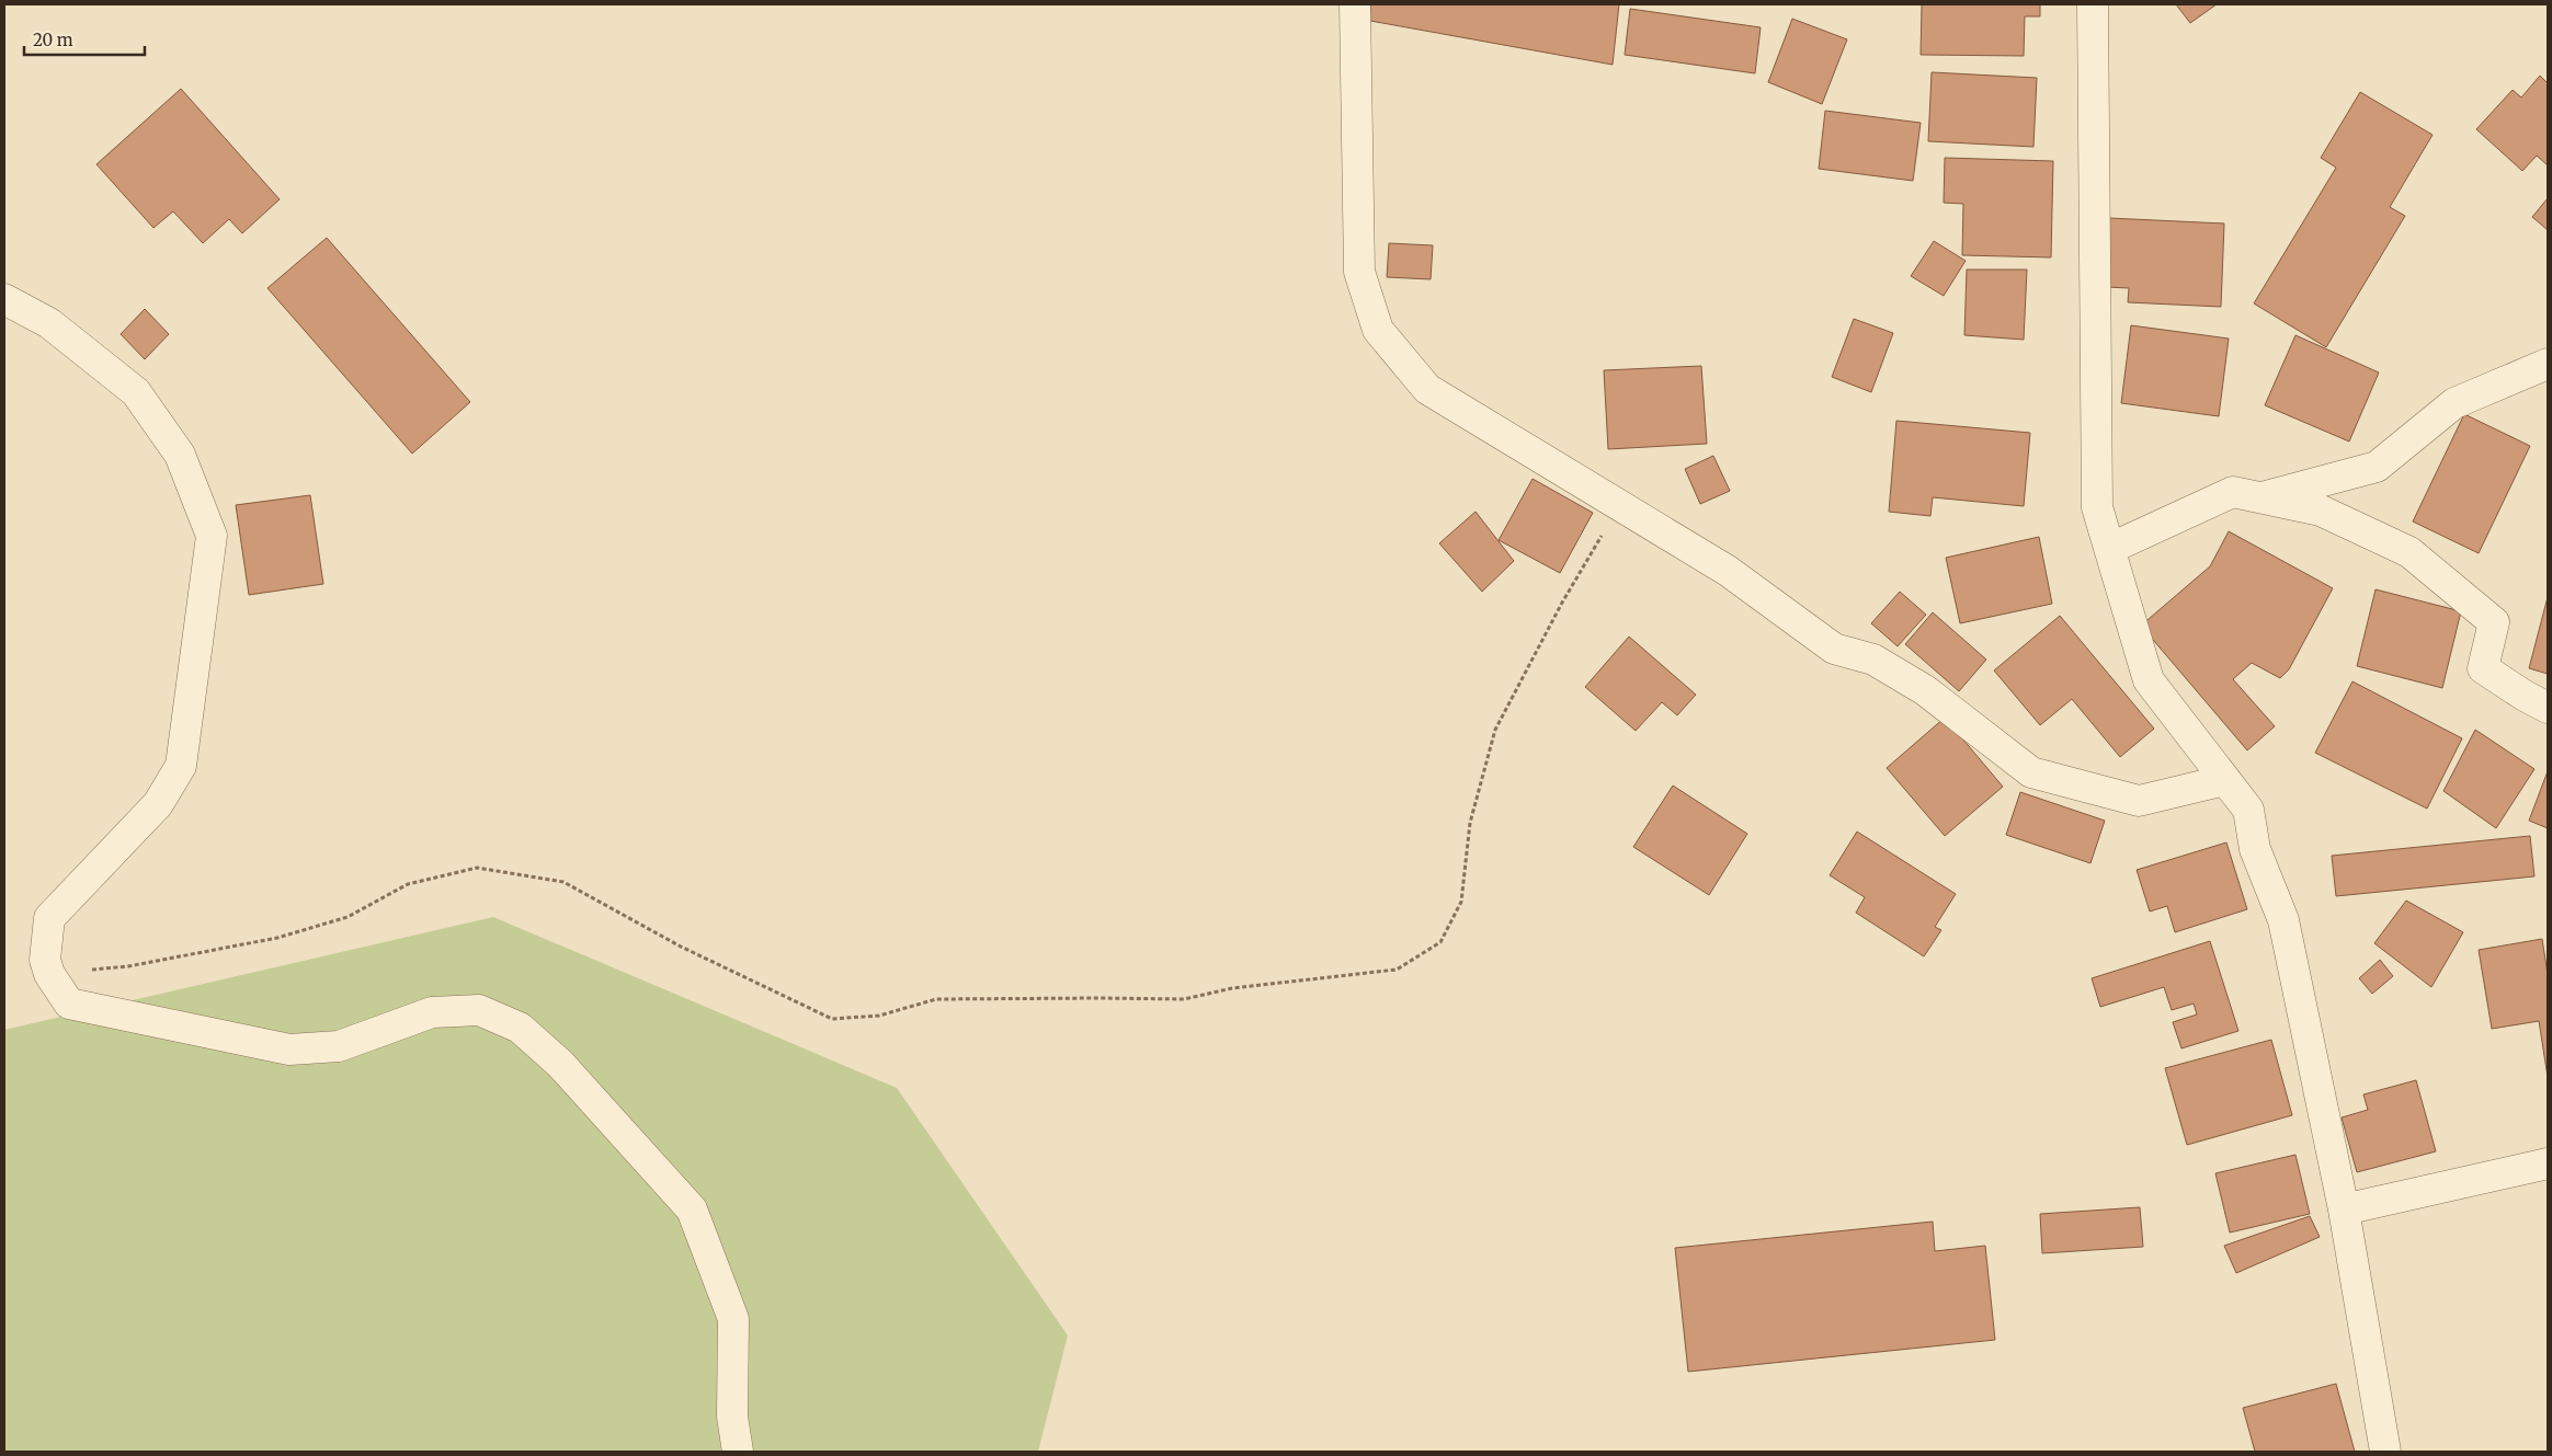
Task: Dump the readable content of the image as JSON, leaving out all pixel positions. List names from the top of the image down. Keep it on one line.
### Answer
{"scale_bar":"20 m"}
